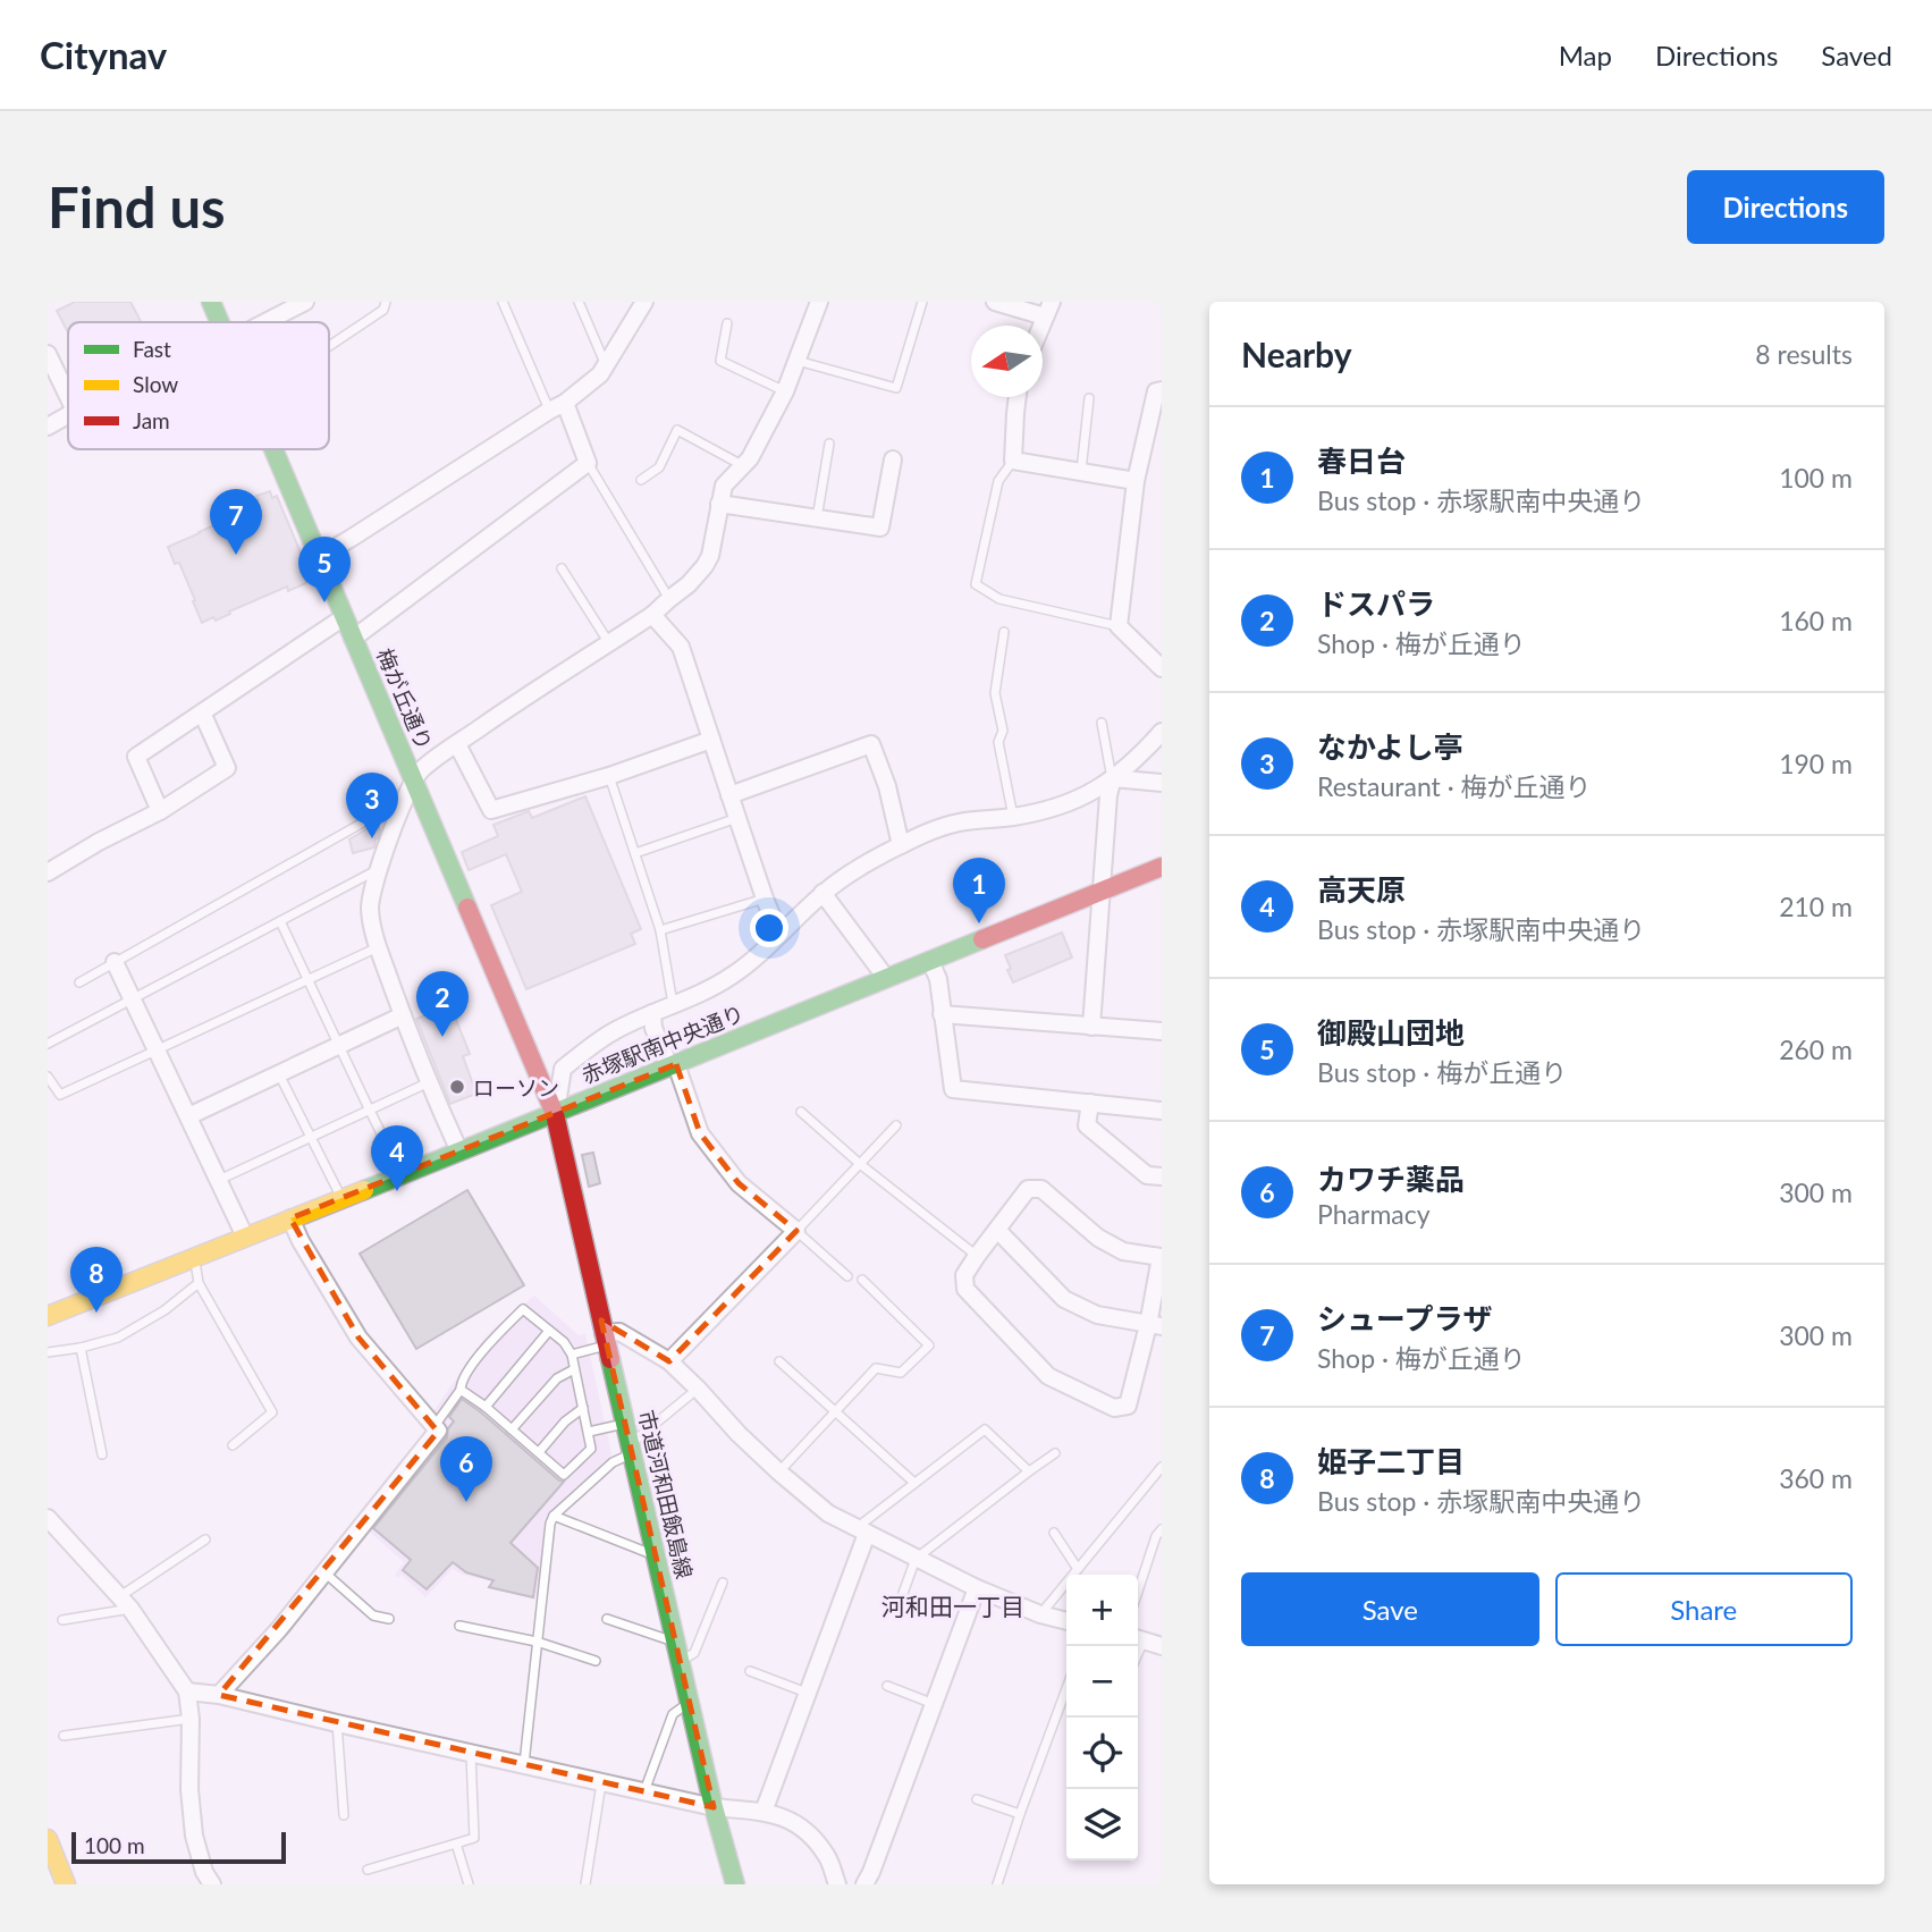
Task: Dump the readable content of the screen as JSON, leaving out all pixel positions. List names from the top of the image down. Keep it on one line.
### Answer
{"streets":{"street":["梅が丘通り","赤塚駅南中央通り","市道河和田飯島線"]},"crossings":[["梅が丘通り","赤塚駅南中央通り"],["梅が丘通り","市道河和田飯島線"],["赤塚駅南中央通り","市道河和田飯島線"]],"districts":["河和田一丁目"],"places":["ローソン"],"legend":["Fast","Slow","Jam"],"scale_bar":"100 m","north":"left","page":{"header":"Citynav","nav":["Map","Directions","Saved"],"buttons":["Directions",["Save","Share"]],"title":"Find us","heading":["Nearby","8 results"],"list":[{"mark":"1","name":"春日台","note":"Bus stop · 赤塚駅南中央通り","value":"100 m"},{"mark":"2","name":"ドスパラ","note":"Shop · 梅が丘通り","value":"160 m"},{"mark":"3","name":"なかよし亭","note":"Restaurant · 梅が丘通り","value":"190 m"},{"mark":"4","name":"高天原","note":"Bus stop · 赤塚駅南中央通り","value":"210 m"},{"mark":"5","name":"御殿山団地","note":"Bus stop · 梅が丘通り","value":"260 m"},{"mark":"6","name":"カワチ薬品","note":"Pharmacy","value":"300 m"},{"mark":"7","name":"シュープラザ","note":"Shop · 梅が丘通り","value":"300 m"},{"mark":"8","name":"姫子二丁目","note":"Bus stop · 赤塚駅南中央通り","value":"360 m"}],"pins":["7","5","3","1","2","4","8","6"],"map_buttons":["+","−"],"scale":"100 m"}}
